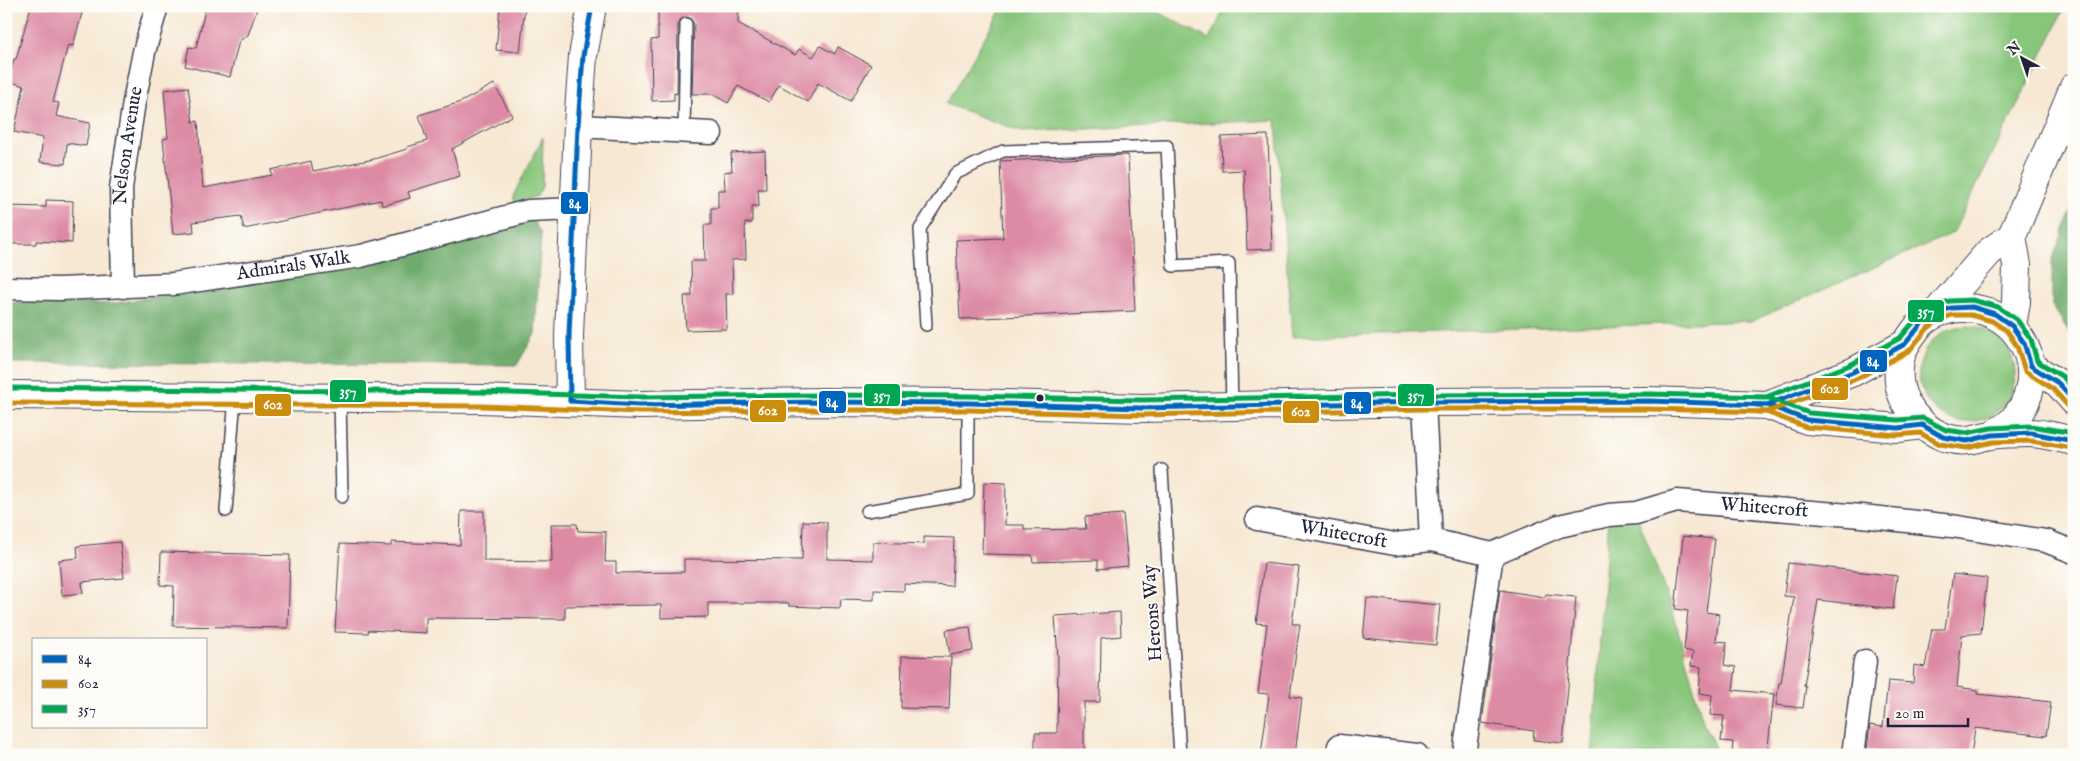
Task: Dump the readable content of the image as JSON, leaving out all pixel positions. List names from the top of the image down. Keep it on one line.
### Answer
{"streets":{"street":["Nelson Avenue","Admirals Walk","Whitecroft"],"lane":["Herons Way"]},"crossings":[["Nelson Avenue","Admirals Walk"]],"lines":["transit line 84","transit line 357","transit line 602"],"legend":["84","602","357"],"scale_bar":"20 m","north":"top left"}
